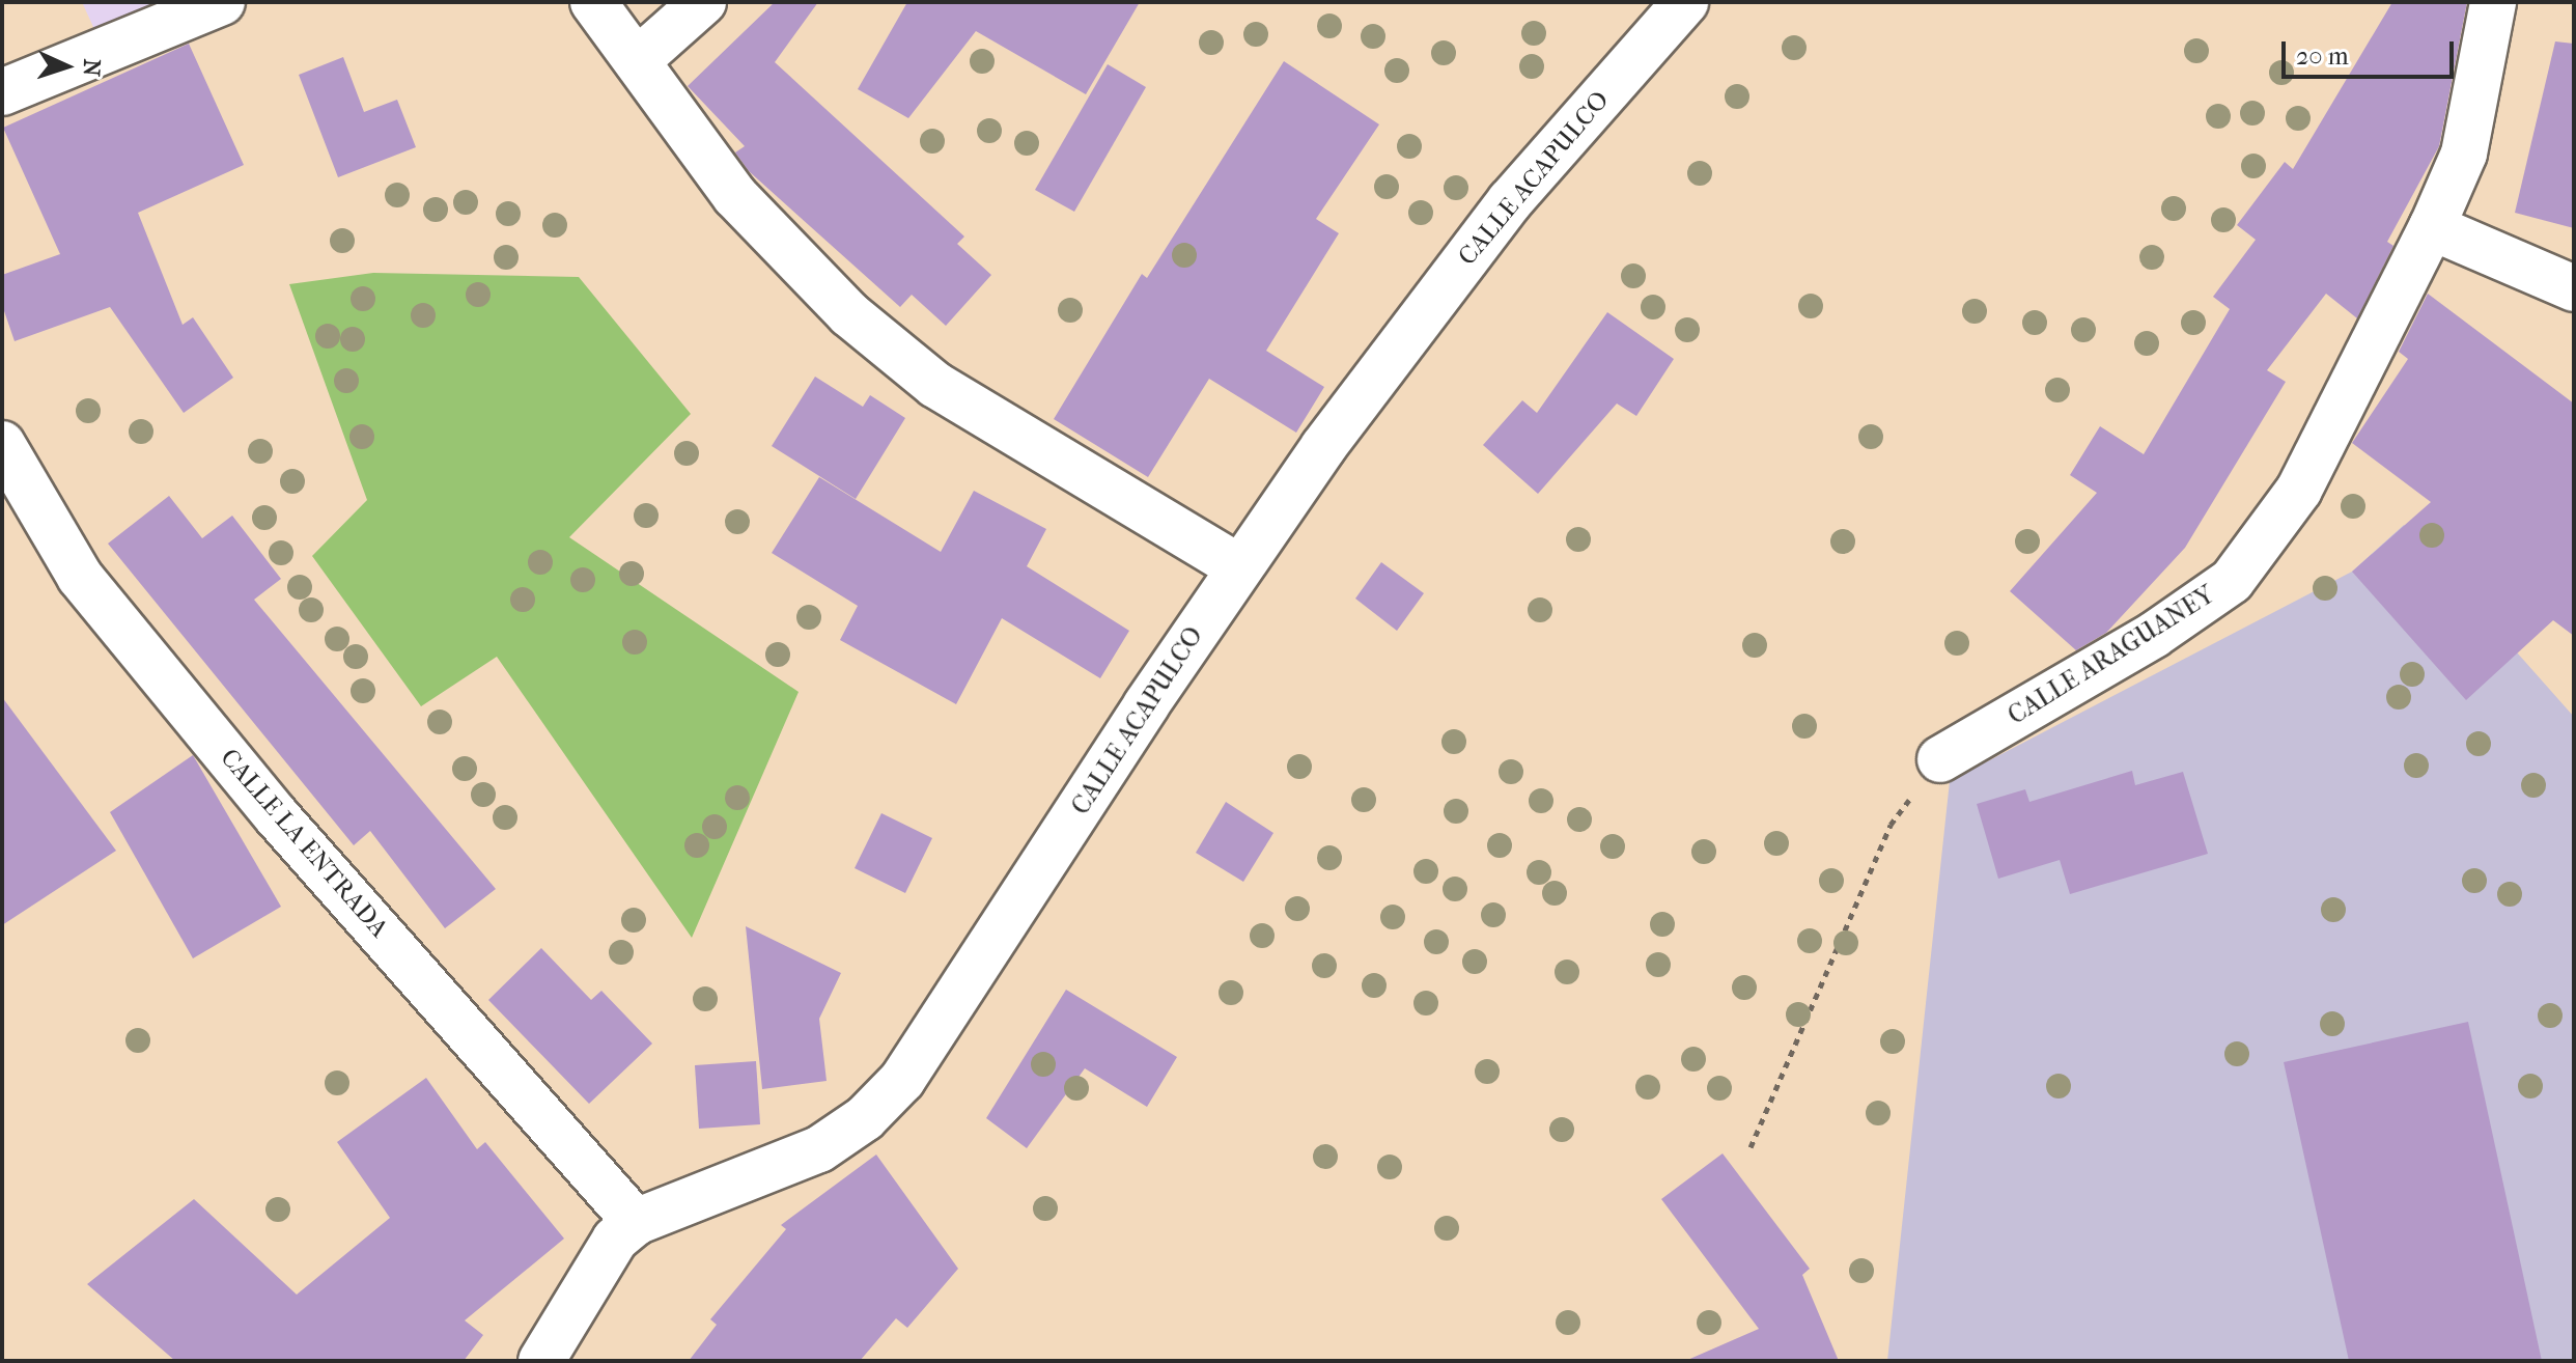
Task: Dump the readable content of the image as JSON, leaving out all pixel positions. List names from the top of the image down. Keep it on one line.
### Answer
{"streets":{"street":["CALLE ACAPULCO","CALLE ARAGUANEY","CALLE LA ENTRADA"]},"crossings":[["CALLE ACAPULCO","CALLE LA ENTRADA"]],"scale_bar":"20 m","north":"right"}
